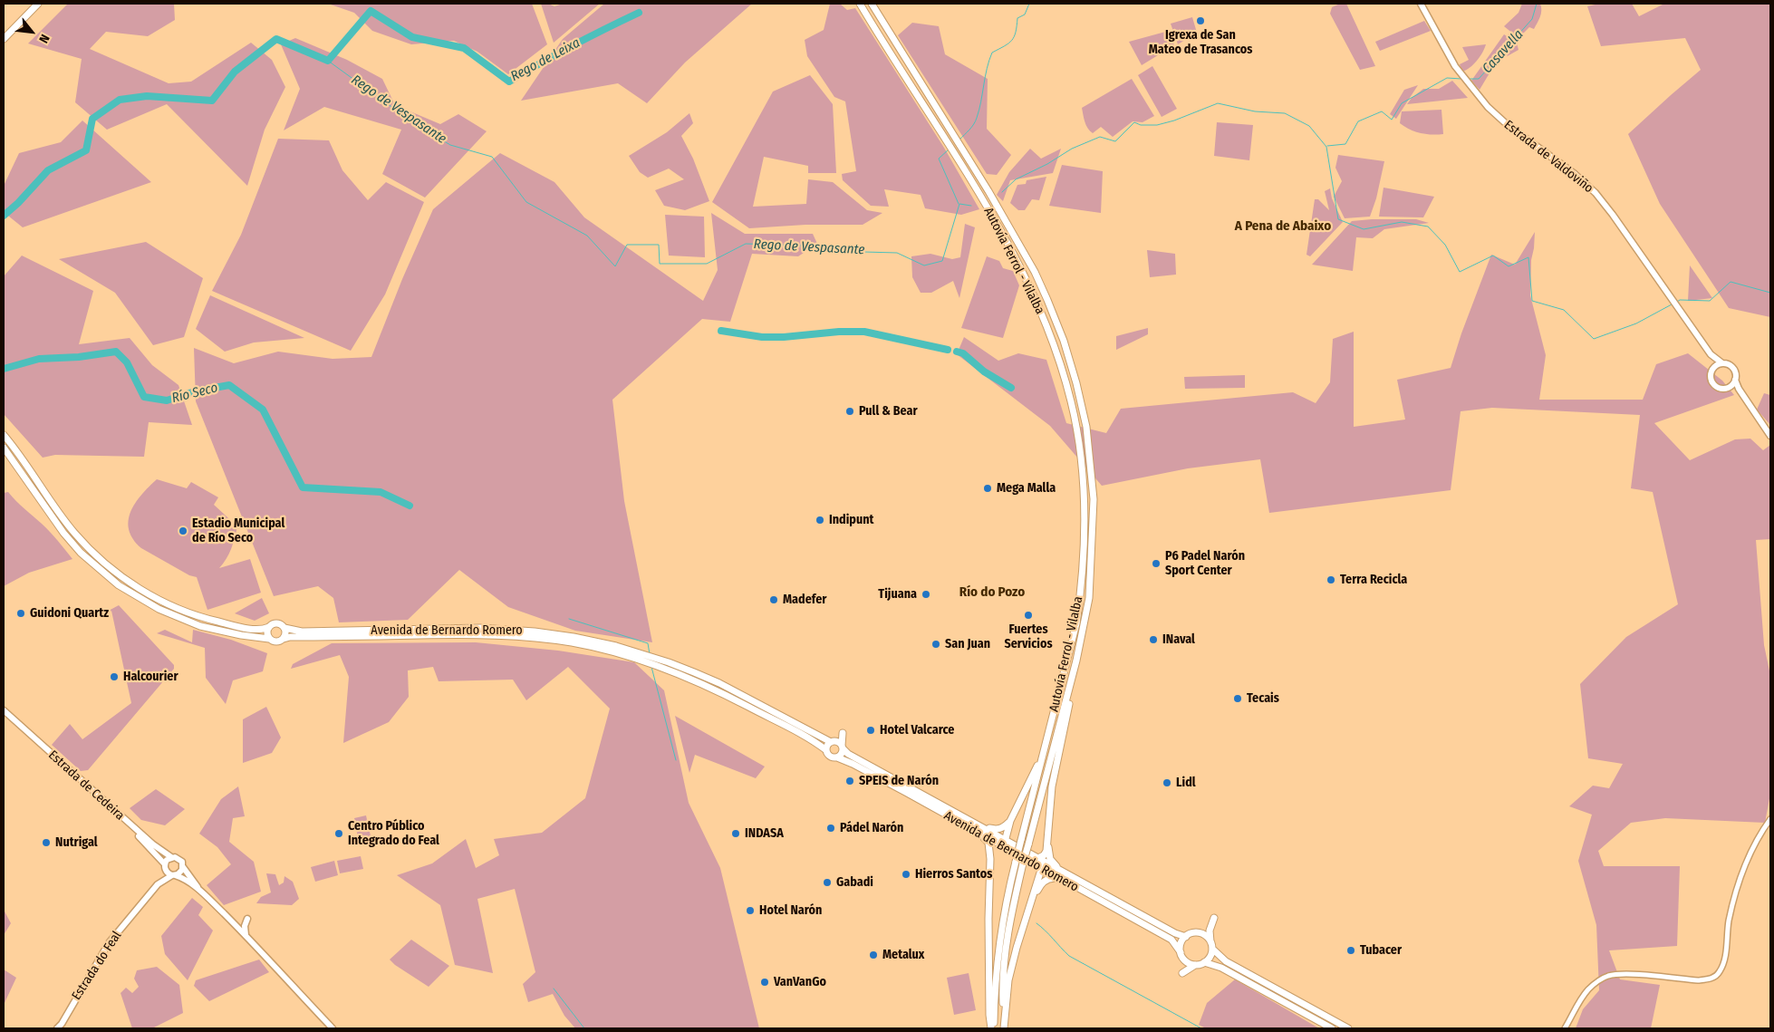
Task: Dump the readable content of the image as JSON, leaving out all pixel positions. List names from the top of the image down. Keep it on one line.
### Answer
{"streets":{"highway":["Autovía Ferrol - Vilalba","Avenida de Bernardo Romero"],"main road":["Estrada de Valdoviño","Estrada de Cedeira","Estrada do Feal"]},"crossings":[["Estrada de Cedeira","Estrada do Feal"]],"districts":["A Pena de Abaixo","Río do Pozo"],"water":["Casavella","Rego de Leixa","Rego de Vespasante","Río Seco"],"places":["Igrexa de San Mateo de Trasancos","Pull & Bear","Mega Malla","Indipunt","Estadio Municipal de Río Seco","P6 Padel Narón Sport Center","Terra Recicla","Tijuana","Madefer","Guidoni Quartz","Fuertes Servicios","INaval","San Juan","Halcourier","Tecais","Hotel Valcarce","SPEIS de Narón","Lidl","Pádel Narón","Centro Público Integrado do Feal","INDASA","Nutrigal","Hierros Santos","Gabadi","Hotel Narón","Tubacer","Metalux","VanVanGo"],"north":"bottom right"}
